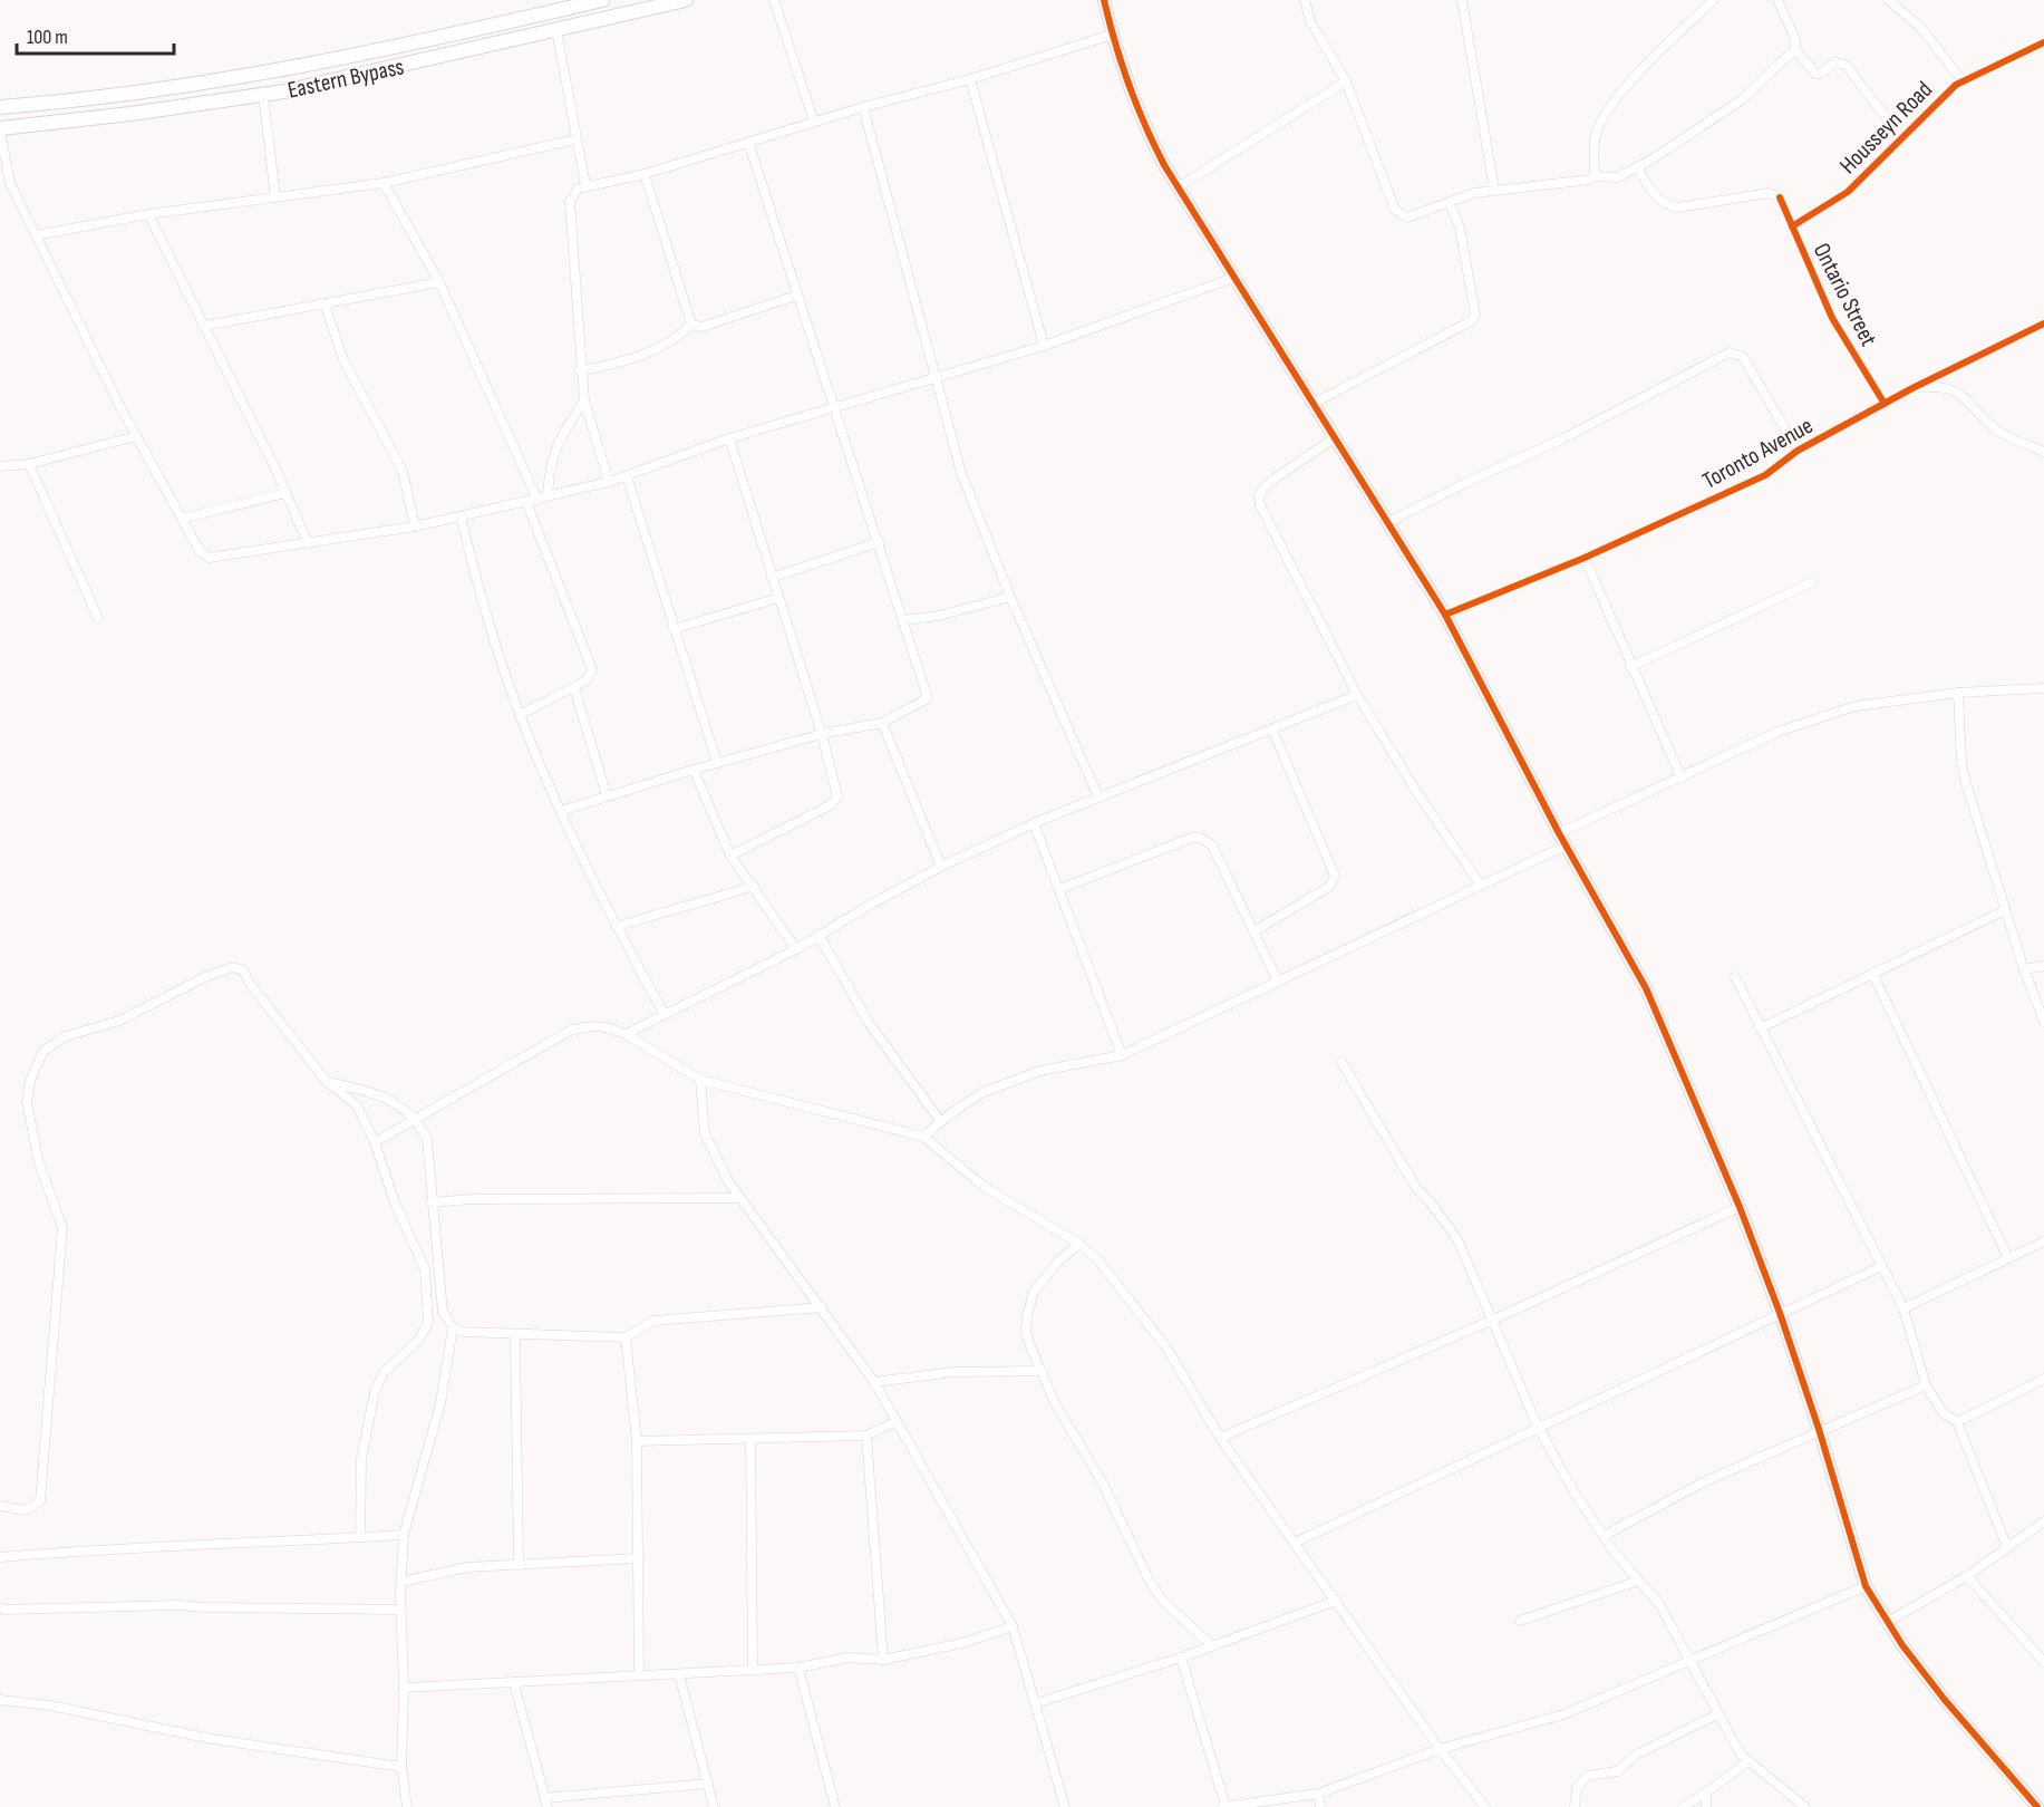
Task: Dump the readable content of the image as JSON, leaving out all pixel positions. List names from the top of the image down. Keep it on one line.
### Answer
{"streets":{"main road":["Eastern Bypass"],"street":["Housseyn Road","Ontario Street","Toronto Avenue"]},"crossings":[["Housseyn Road","Ontario Street"],["Ontario Street","Toronto Avenue"]],"scale_bar":"100 m"}
